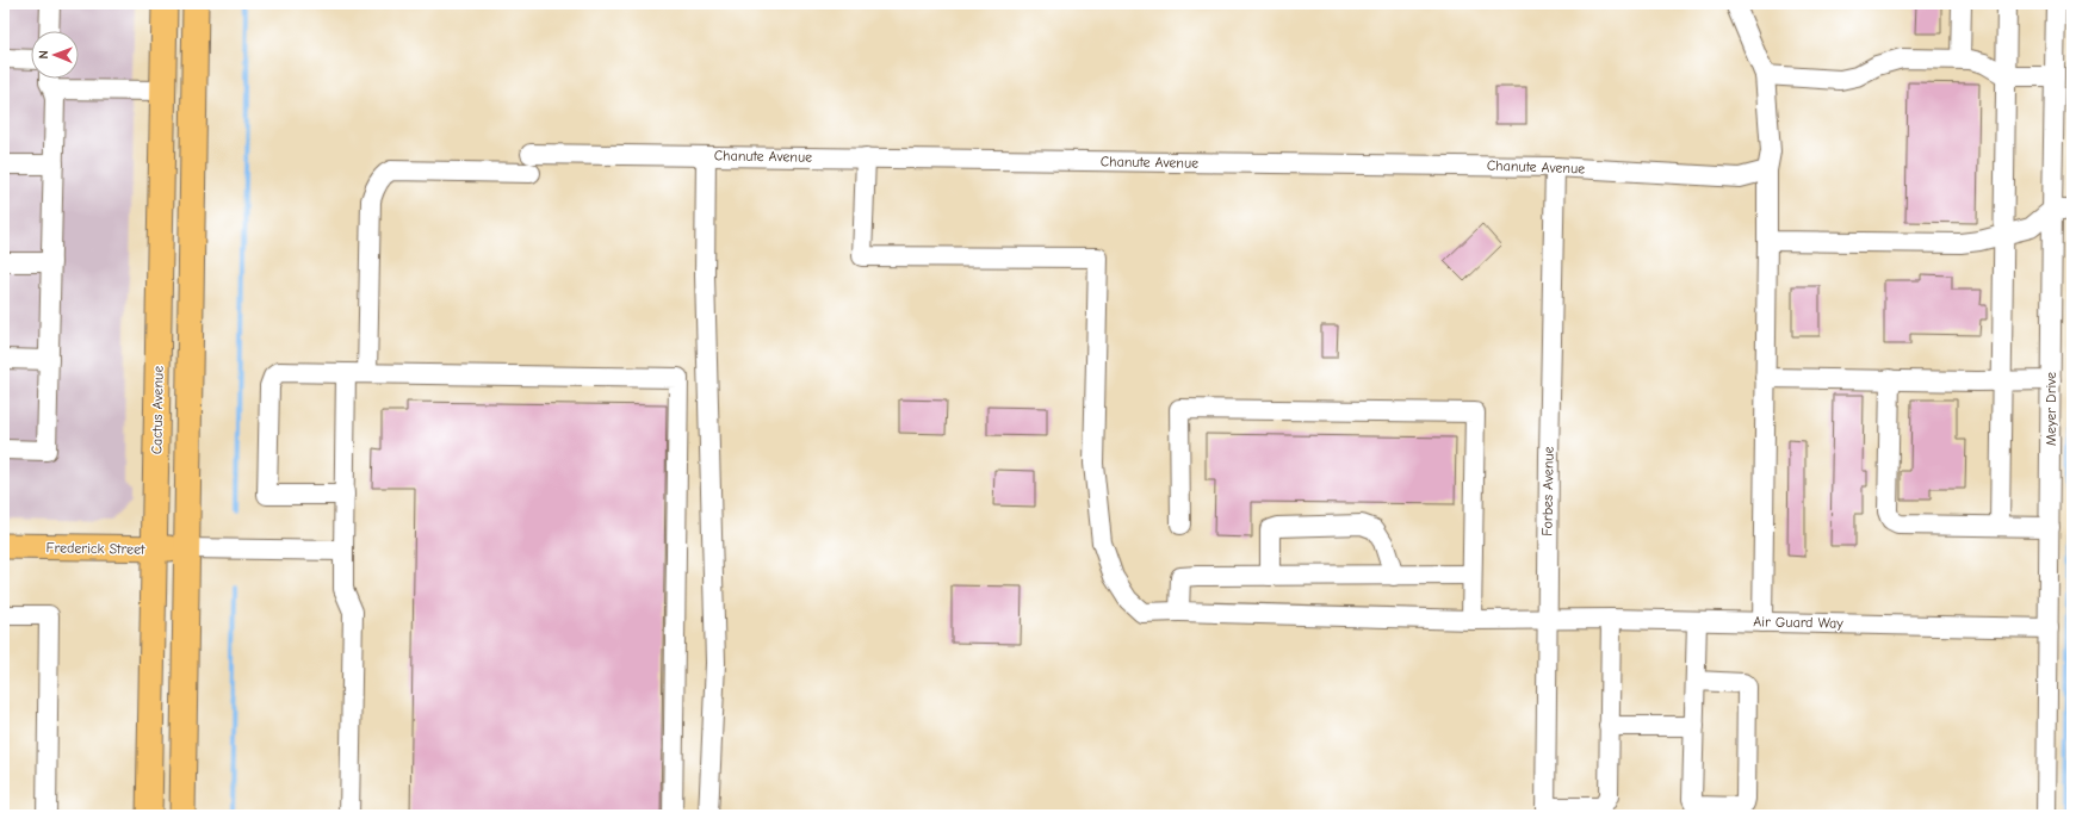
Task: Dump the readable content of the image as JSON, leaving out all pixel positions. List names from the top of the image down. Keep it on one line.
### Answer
{"streets":{"main road":["Cactus Avenue","Frederick Street"],"street":["Chanute Avenue","Meyer Drive","Forbes Avenue","Air Guard Way"]},"crossings":[["Chanute Avenue","Forbes Avenue"],["Chanute Avenue","Air Guard Way"],["Meyer Drive","Air Guard Way"],["Cactus Avenue","Frederick Street"],["Forbes Avenue","Air Guard Way"]],"north":"left"}
